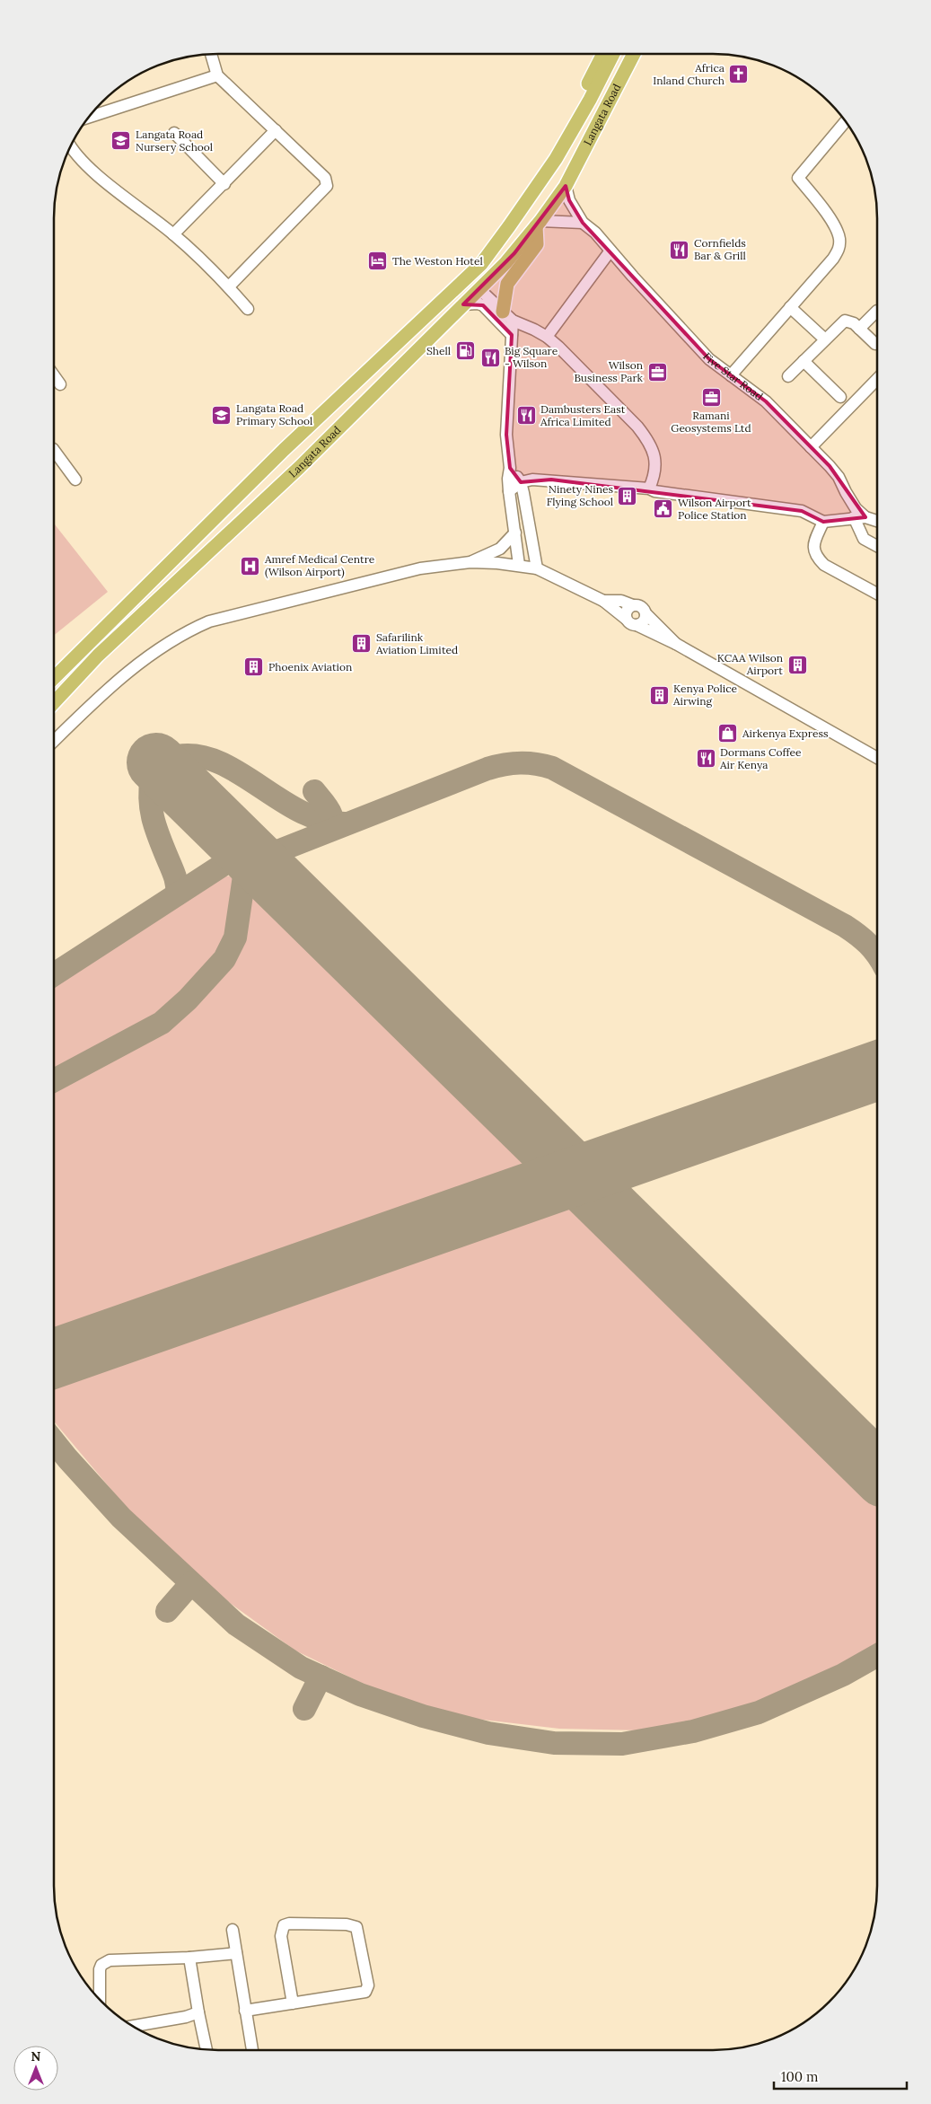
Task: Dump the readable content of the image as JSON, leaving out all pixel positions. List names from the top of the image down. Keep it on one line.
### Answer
{"streets":{"main road":["Langata Road"],"street":["Five Star Road"]},"crossings":[["Langata Road","Five Star Road"]],"places":{"church":["Africa Inland Church"],"school or university":["Langata Road Nursery School","Langata Road Primary School"],"restaurant":["Cornfields Bar & Grill","Big Square - Wilson","Dambusters East Africa Limited","Dormans Coffee Air Kenya"],"hotel":["The Weston Hotel"],"fuel station":["Shell"],"office":["Wilson Business Park","Ramani Geosystems Ltd"],"building":["Ninety Nines Flying School","Safarilink Aviation Limited","KCAA Wilson Airport","Phoenix Aviation","Kenya Police Airwing"],"public building":["Wilson Airport Police Station"],"hospital":["Amref Medical Centre (Wilson Airport)"],"shop":["Airkenya Express"]},"scale_bar":"100 m","north":"top"}
